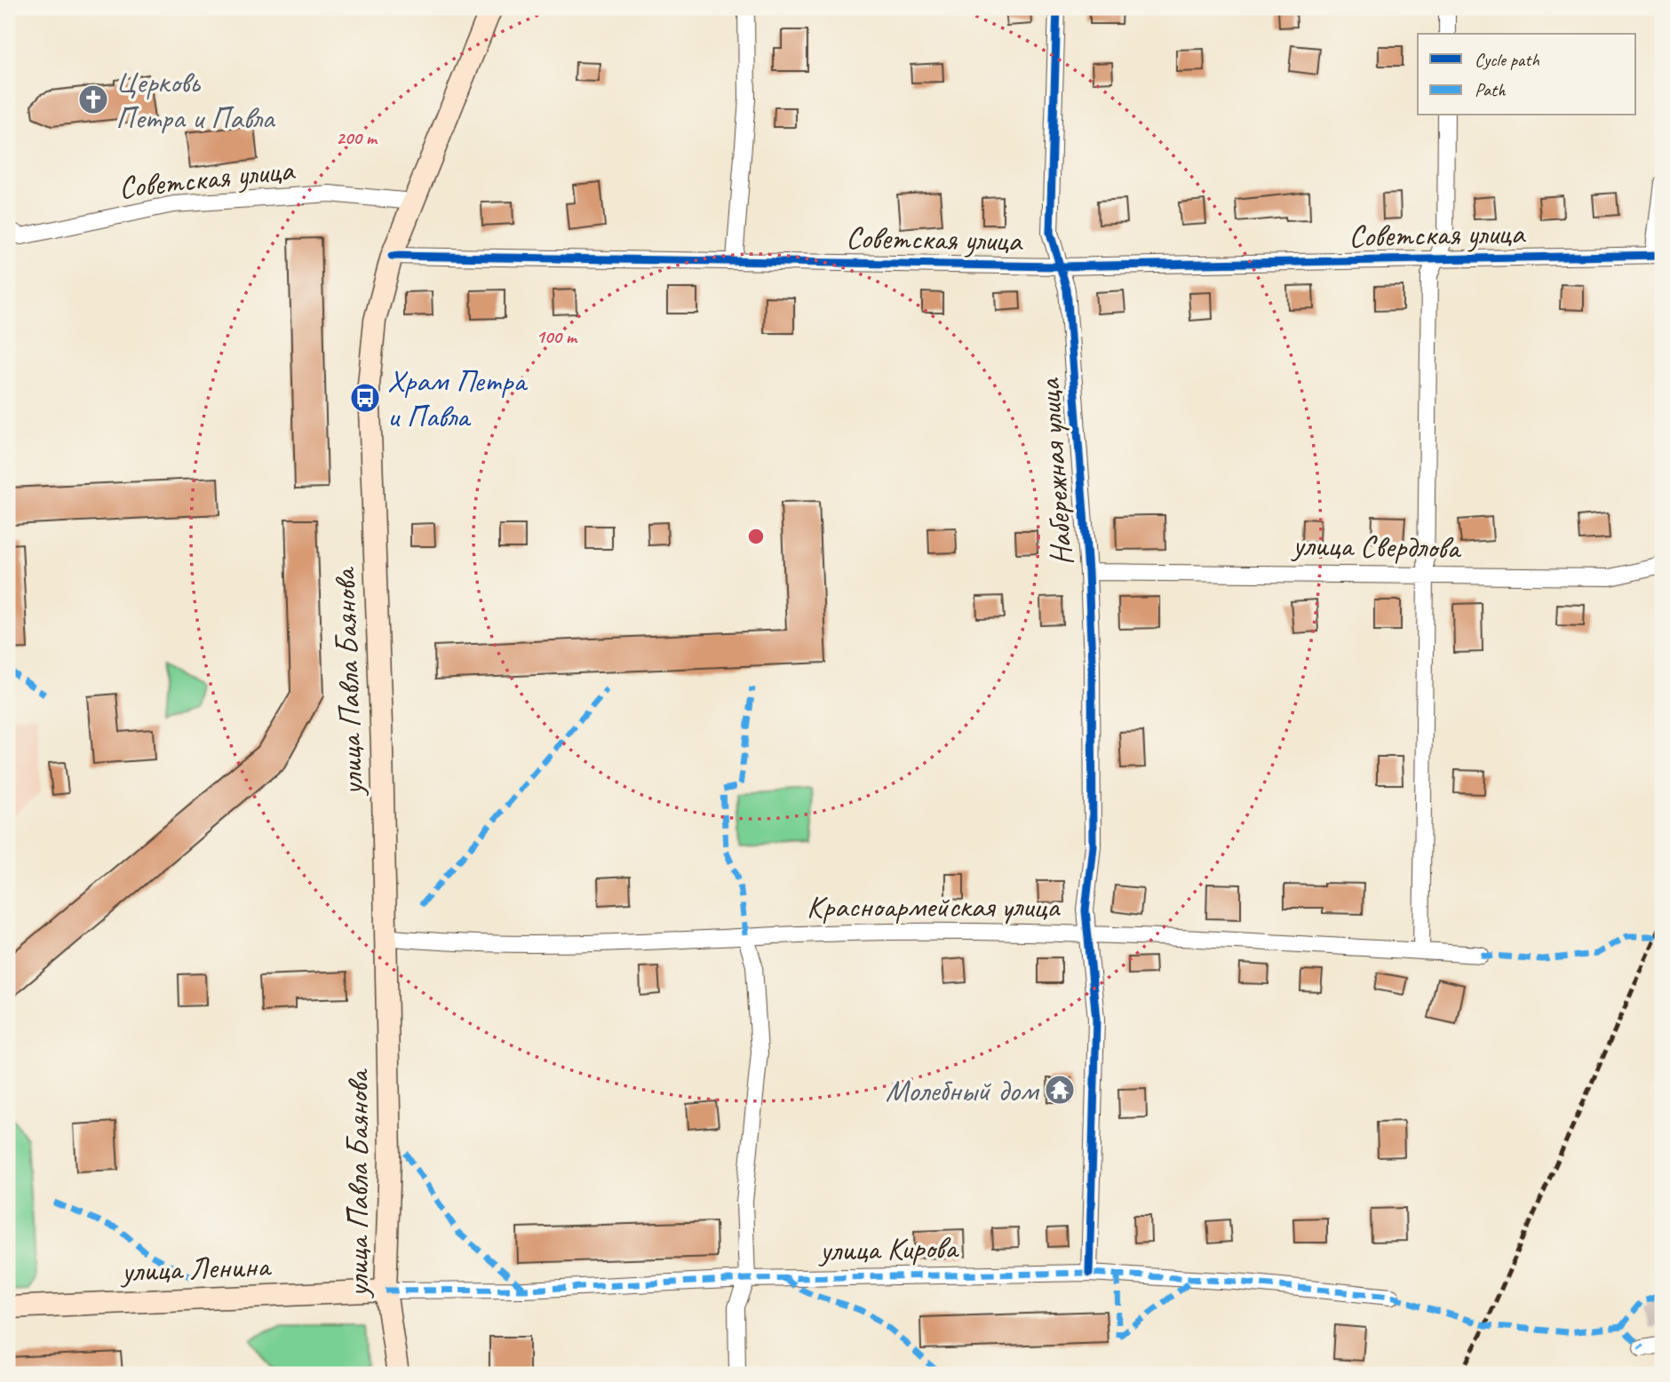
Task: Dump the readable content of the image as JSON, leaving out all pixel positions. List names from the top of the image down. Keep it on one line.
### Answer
{"streets":{"main road":["улица Павла Баянова","улица Ленина"],"street":["Советская улица","Набережная улица","улица Свердлова","Красноармейская улица","улица Кирова"]},"crossings":[["Советская улица","Набережная улица"],["Советская улица","улица Павла Баянова"],["Набережная улица","улица Свердлова"],["Набережная улица","Красноармейская улица"],["Набережная улица","улица Кирова"],["улица Павла Баянова","Красноармейская улица"],["улица Павла Баянова","улица Кирова"],["улица Павла Баянова","улица Ленина"],["улица Кирова","улица Ленина"]],"places":{"church":["Церковь Петра и Павла"],"bus stop":["Храм Петра и Павла"],"temple":["Молебный дом"]},"legend":["Cycle path","Path"],"rings":["200 m","100 m"]}
